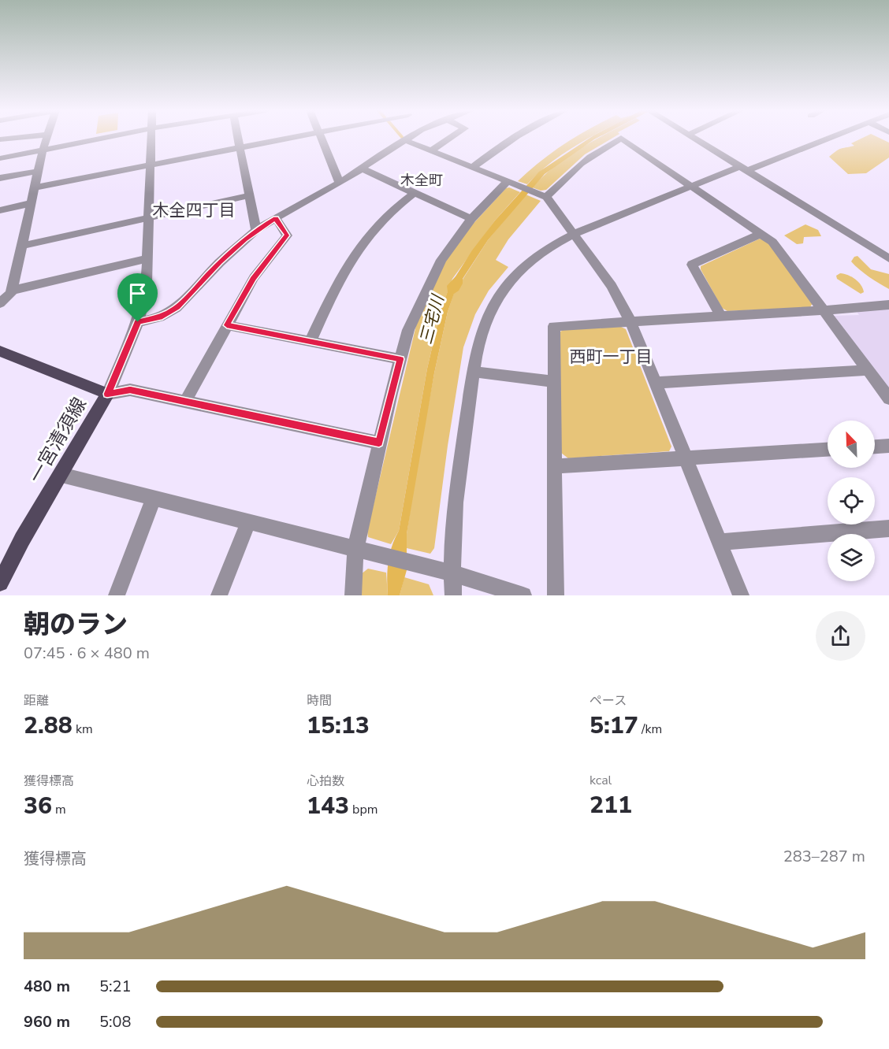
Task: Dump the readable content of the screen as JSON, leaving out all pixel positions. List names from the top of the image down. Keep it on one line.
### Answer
{"streets":{"main road":["一宮清須線"]},"districts":["木全町","木全四丁目","西町一丁目"],"water":["三宅川"],"north":"top left","page":{"heading":["朝のラン","07:45 · 6 × 480 m"],"stats":[["距離","2.88 km"],["時間","15:13"],["ペース","5:17 /km"],["獲得標高","36 m"],["心拍数","143 bpm"],["kcal","211"]],"chart":["獲得標高","283–287 m"],"list":[{"name":"480 m","note":"5:21"},{"name":"960 m","note":"5:08"}]}}
